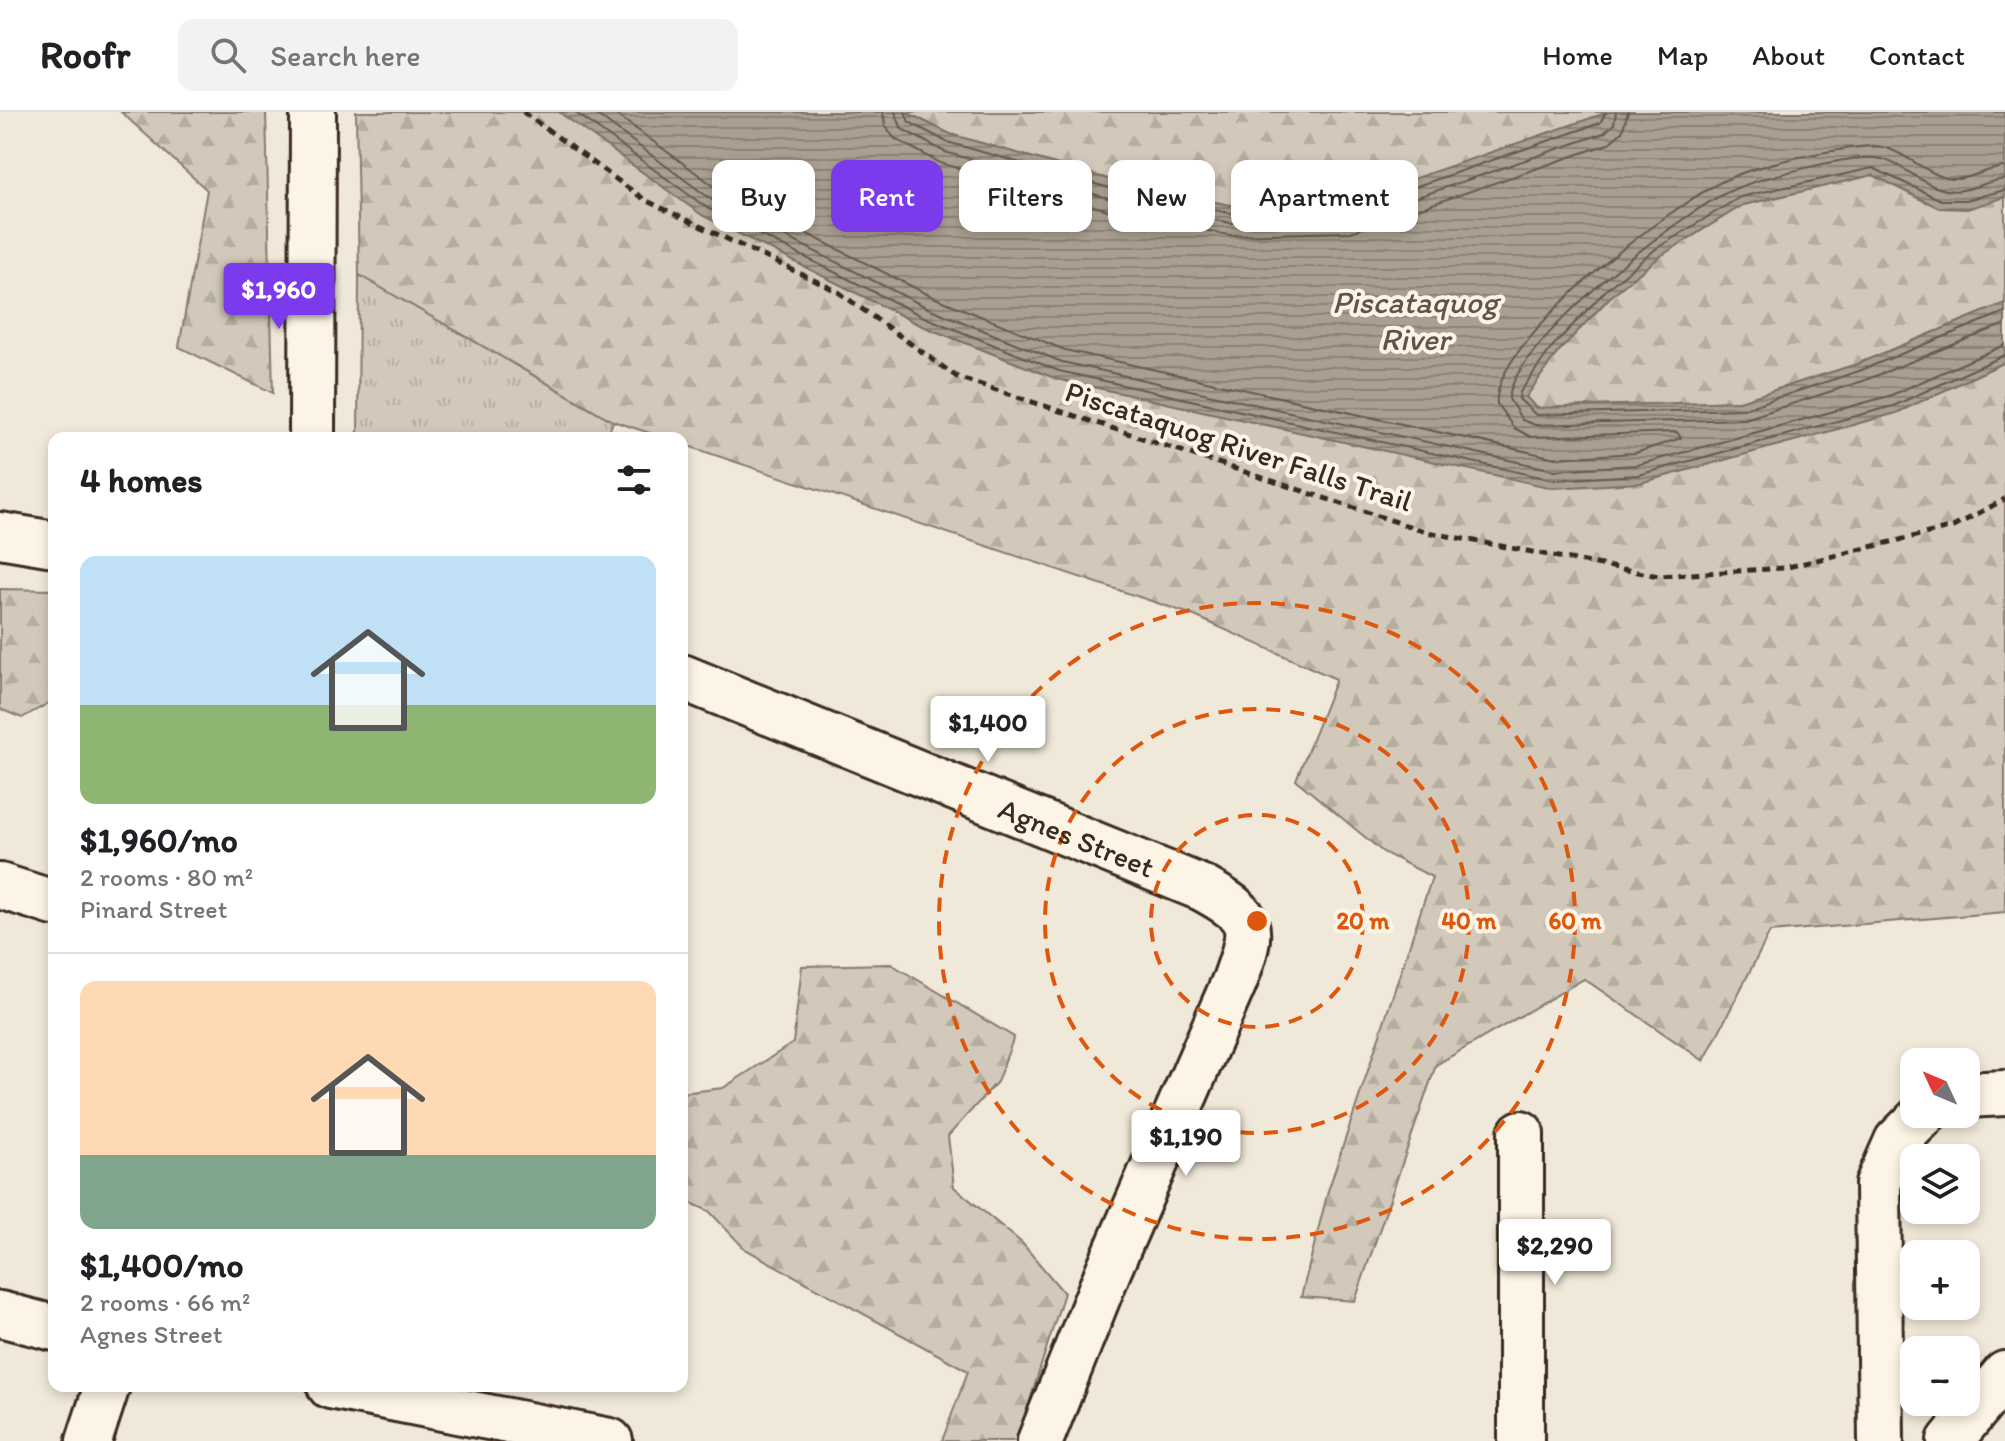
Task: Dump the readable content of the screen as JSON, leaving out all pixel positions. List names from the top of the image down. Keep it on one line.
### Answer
{"streets":{"street":["Agnes Street"],"path":["Piscataquog River Falls Trail"]},"water":["Piscataquog River"],"north":"top left","page":{"header":"Roofr","search":"Search here","nav":["Home","Map","About","Contact"],"chip":["Buy","Rent","Filters","New","Apartment"],"price":["$1,960","$1,400","$1,190","$2,290"],"heading":"4 homes","list":[{"name":"$1,960/mo","note":"2 rooms · 80 m² · Pinard Street"},{"name":"$1,400/mo","note":"2 rooms · 66 m² · Agnes Street"}],"map_buttons":["+","−"]},"rings":["20 m","40 m","60 m"]}
